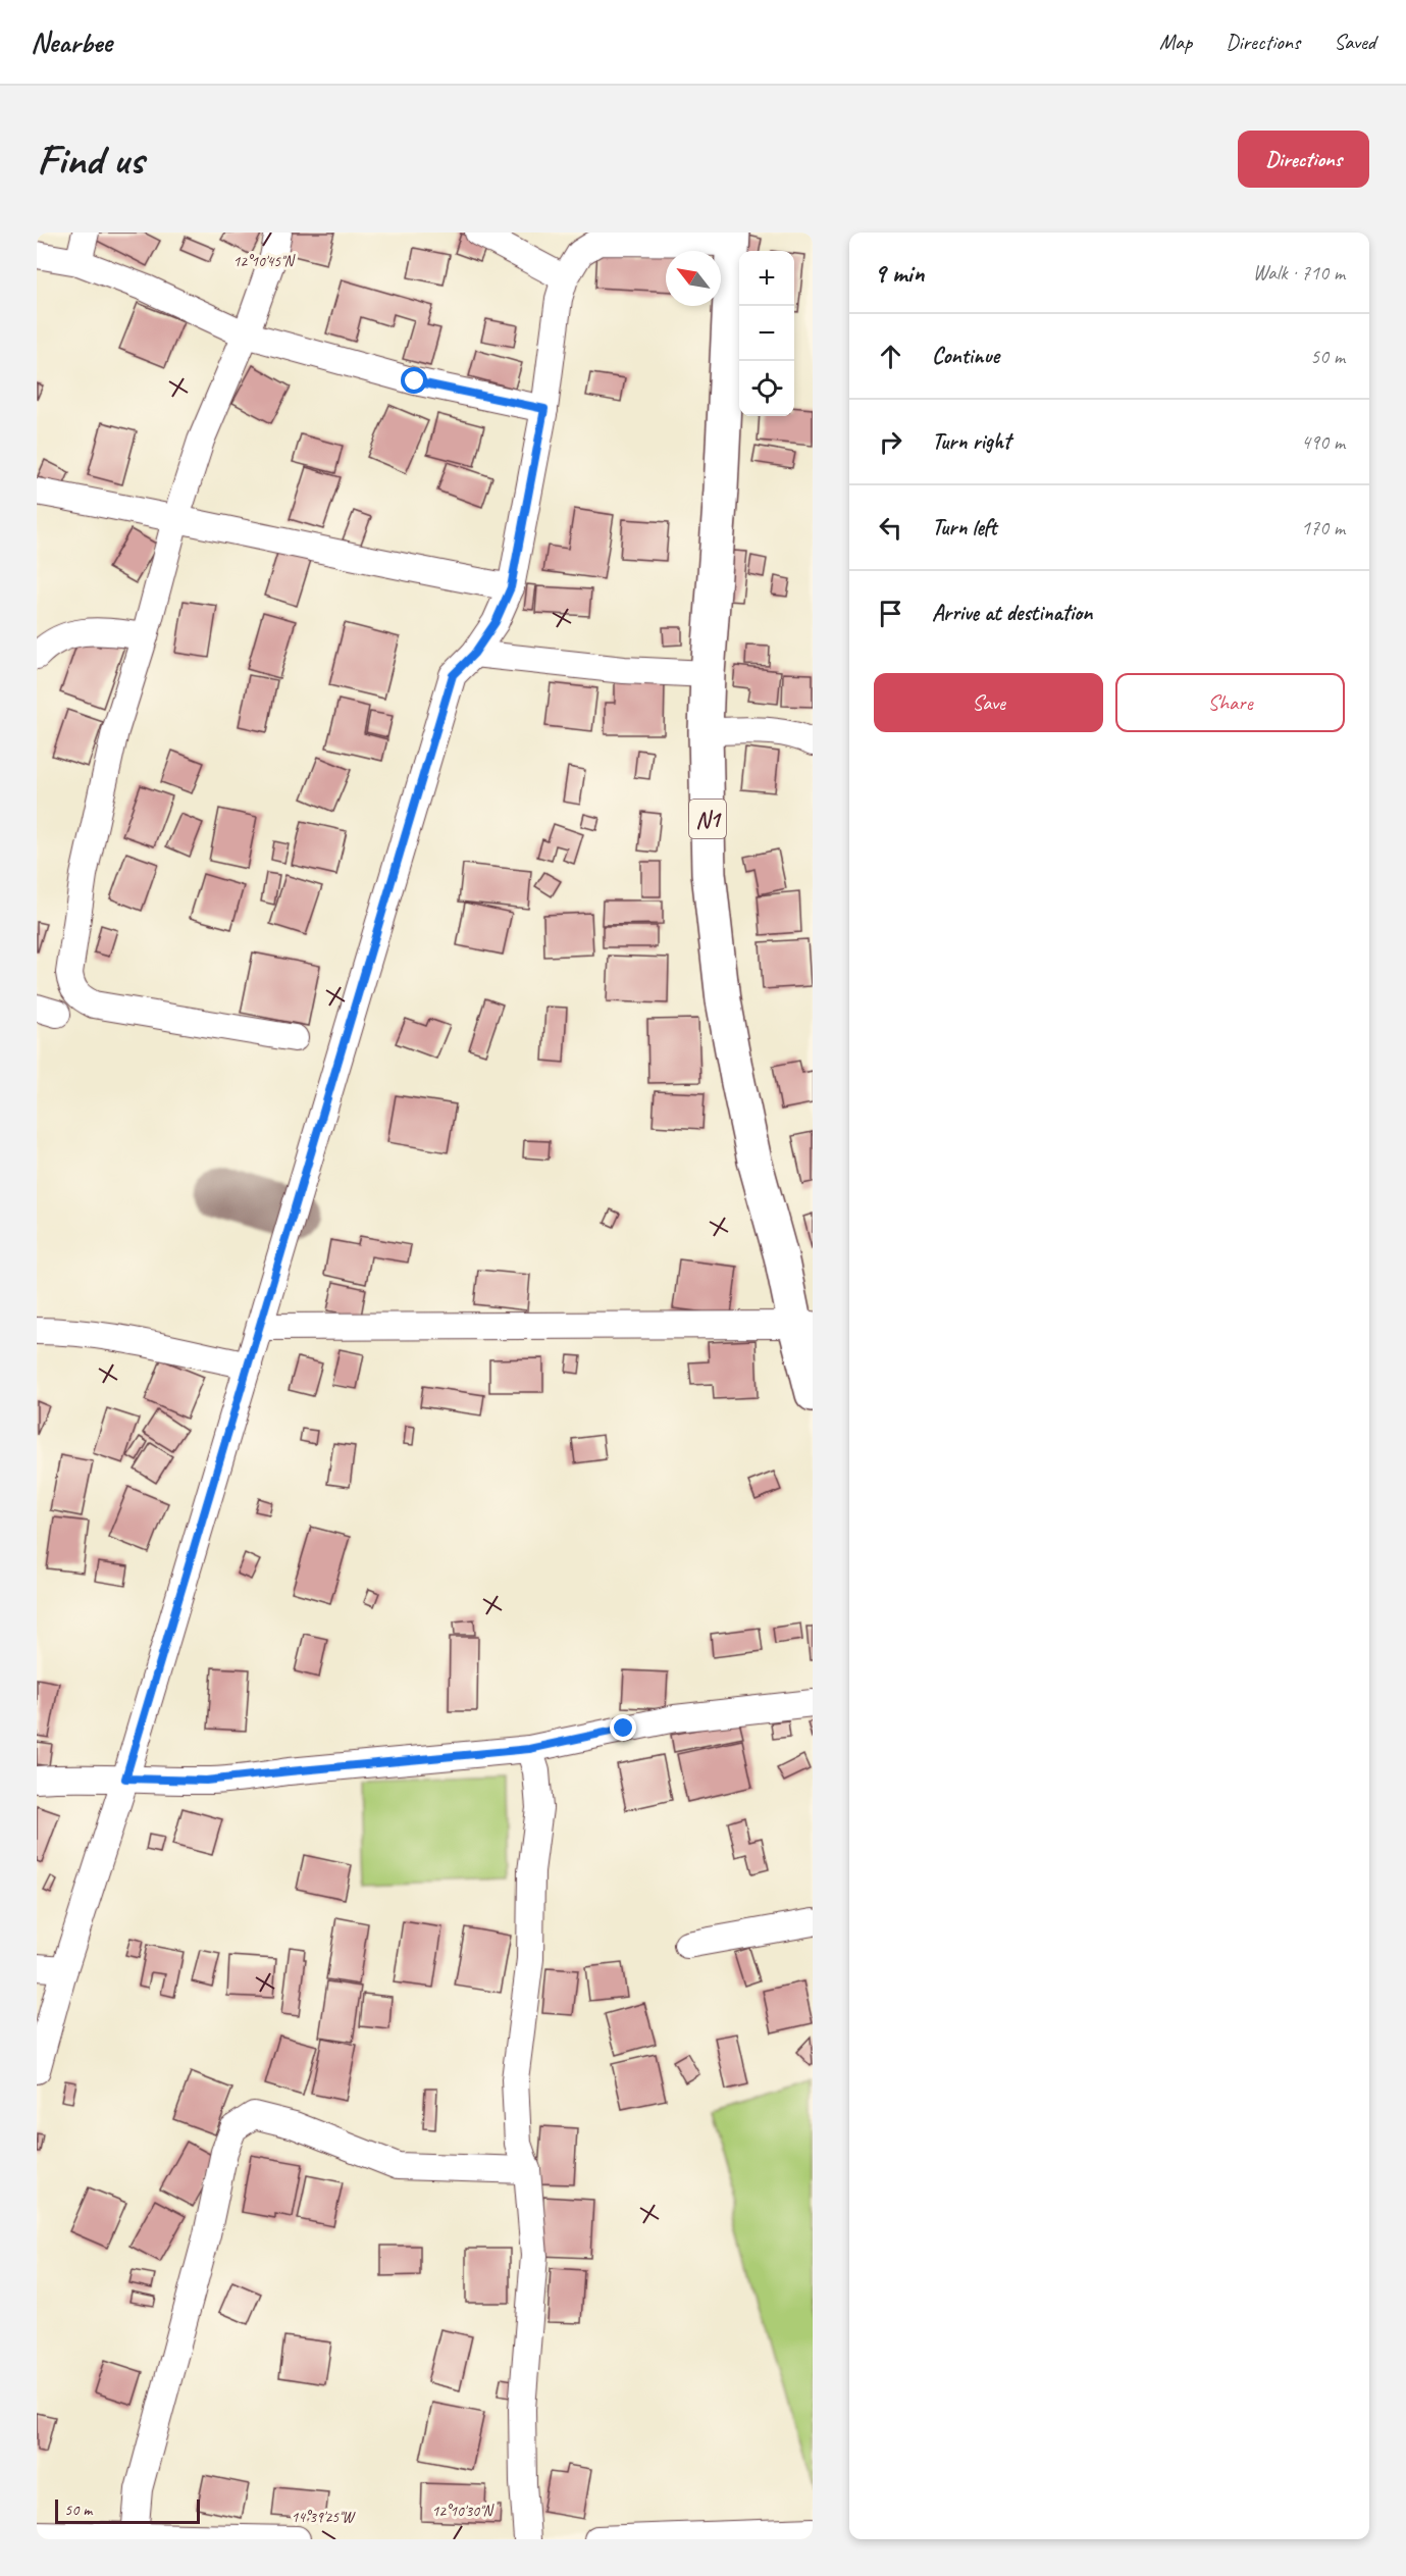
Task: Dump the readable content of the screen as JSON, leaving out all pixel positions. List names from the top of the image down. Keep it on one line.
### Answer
{"streets":{"main road":["N1"]},"scale_bar":"50 m","north":"top left","page":{"header":"Nearbee","nav":["Map","Directions","Saved"],"buttons":["Directions",["Save","Share"]],"title":"Find us","heading":["9 min","Walk · 710 m"],"map_buttons":["+","−"],"list":[["Continue","50 m"],["Turn right","490 m"],["Turn left","170 m"],"Arrive at destination"],"scale":"50 m"},"coordinates":["12°10'45\"N","12°10'30\"N","14°39'25\"W"]}
